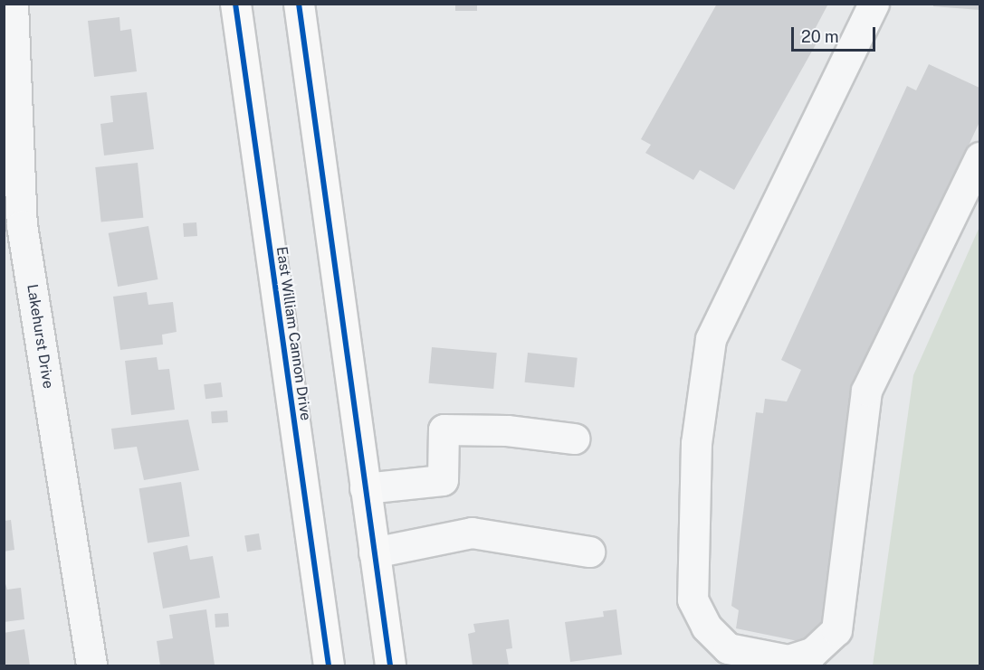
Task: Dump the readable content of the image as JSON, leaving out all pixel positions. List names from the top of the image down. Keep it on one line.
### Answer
{"streets":{"main road":["East William Cannon Drive"],"street":["Lakehurst Drive"]},"scale_bar":"20 m"}
